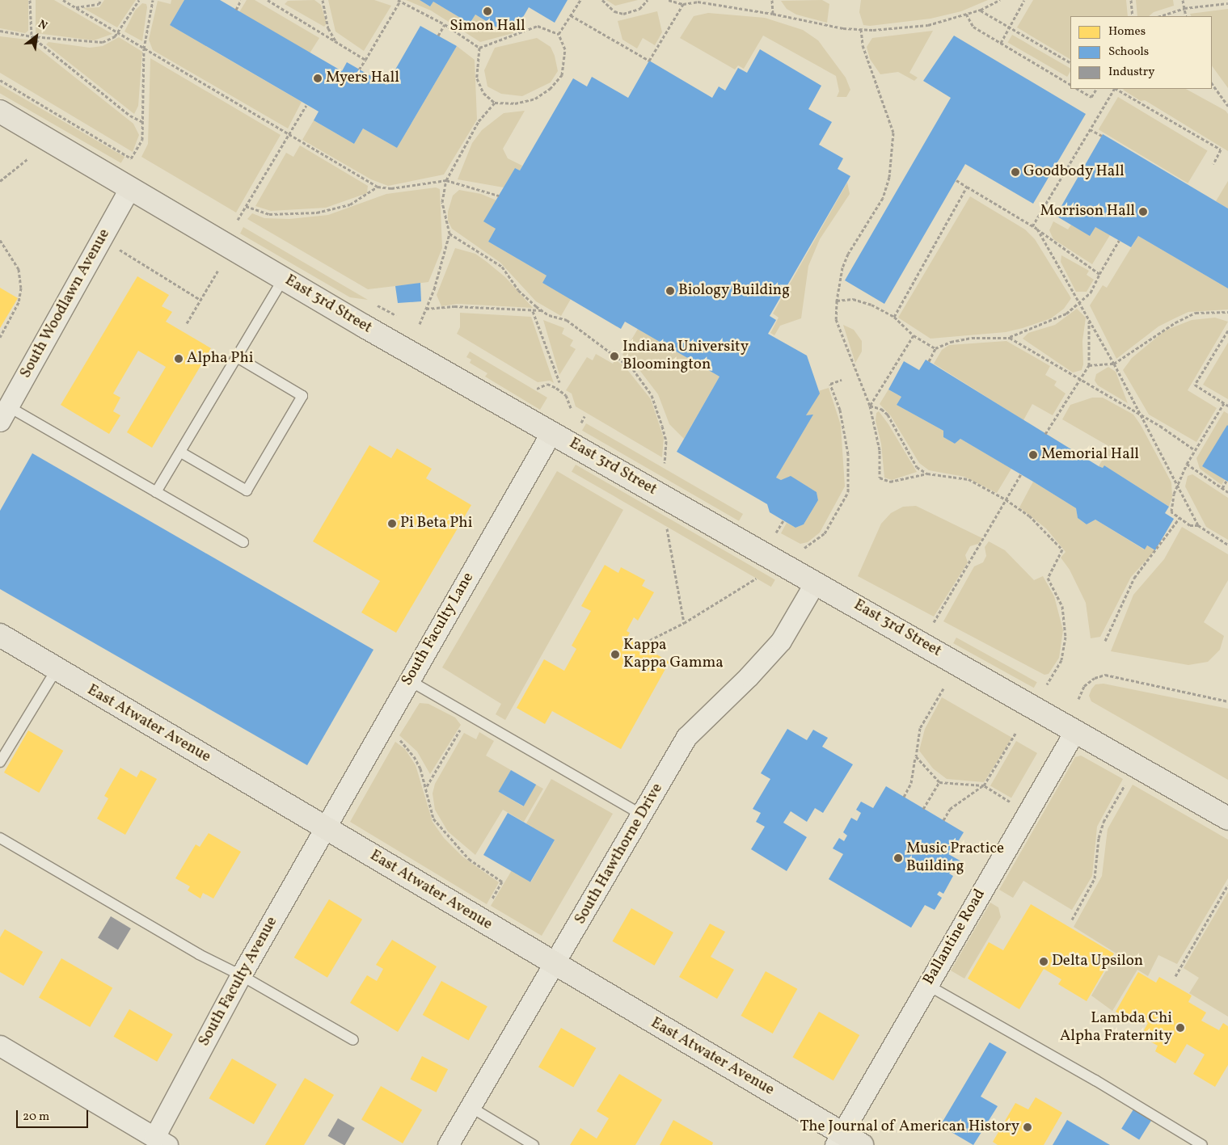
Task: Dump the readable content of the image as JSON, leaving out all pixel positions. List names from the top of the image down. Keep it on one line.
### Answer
{"streets":{"main road":["East 3rd Street","East Atwater Avenue"],"street":["South Woodlawn Avenue","South Faculty Lane","South Hawthorne Drive","Ballantine Road","South Faculty Avenue"]},"crossings":[["South Woodlawn Avenue","East 3rd Street"],["East 3rd Street","South Faculty Lane"],["East 3rd Street","South Hawthorne Drive"],["East 3rd Street","Ballantine Road"],["South Faculty Lane","East Atwater Avenue"],["South Faculty Lane","South Faculty Avenue"],["East Atwater Avenue","South Hawthorne Drive"],["East Atwater Avenue","Ballantine Road"],["East Atwater Avenue","South Faculty Avenue"]],"places":["Simon Hall","Myers Hall","Goodbody Hall","Morrison Hall","Biology Building","Indiana University Bloomington","Alpha Phi","Memorial Hall","Pi Beta Phi","Kappa Kappa Gamma","Music Practice Building","Delta Upsilon","Lambda Chi Alpha Fraternity","The Journal of American History"],"legend":["Homes","Schools","Industry"],"scale_bar":"20 m","north":"top right"}
